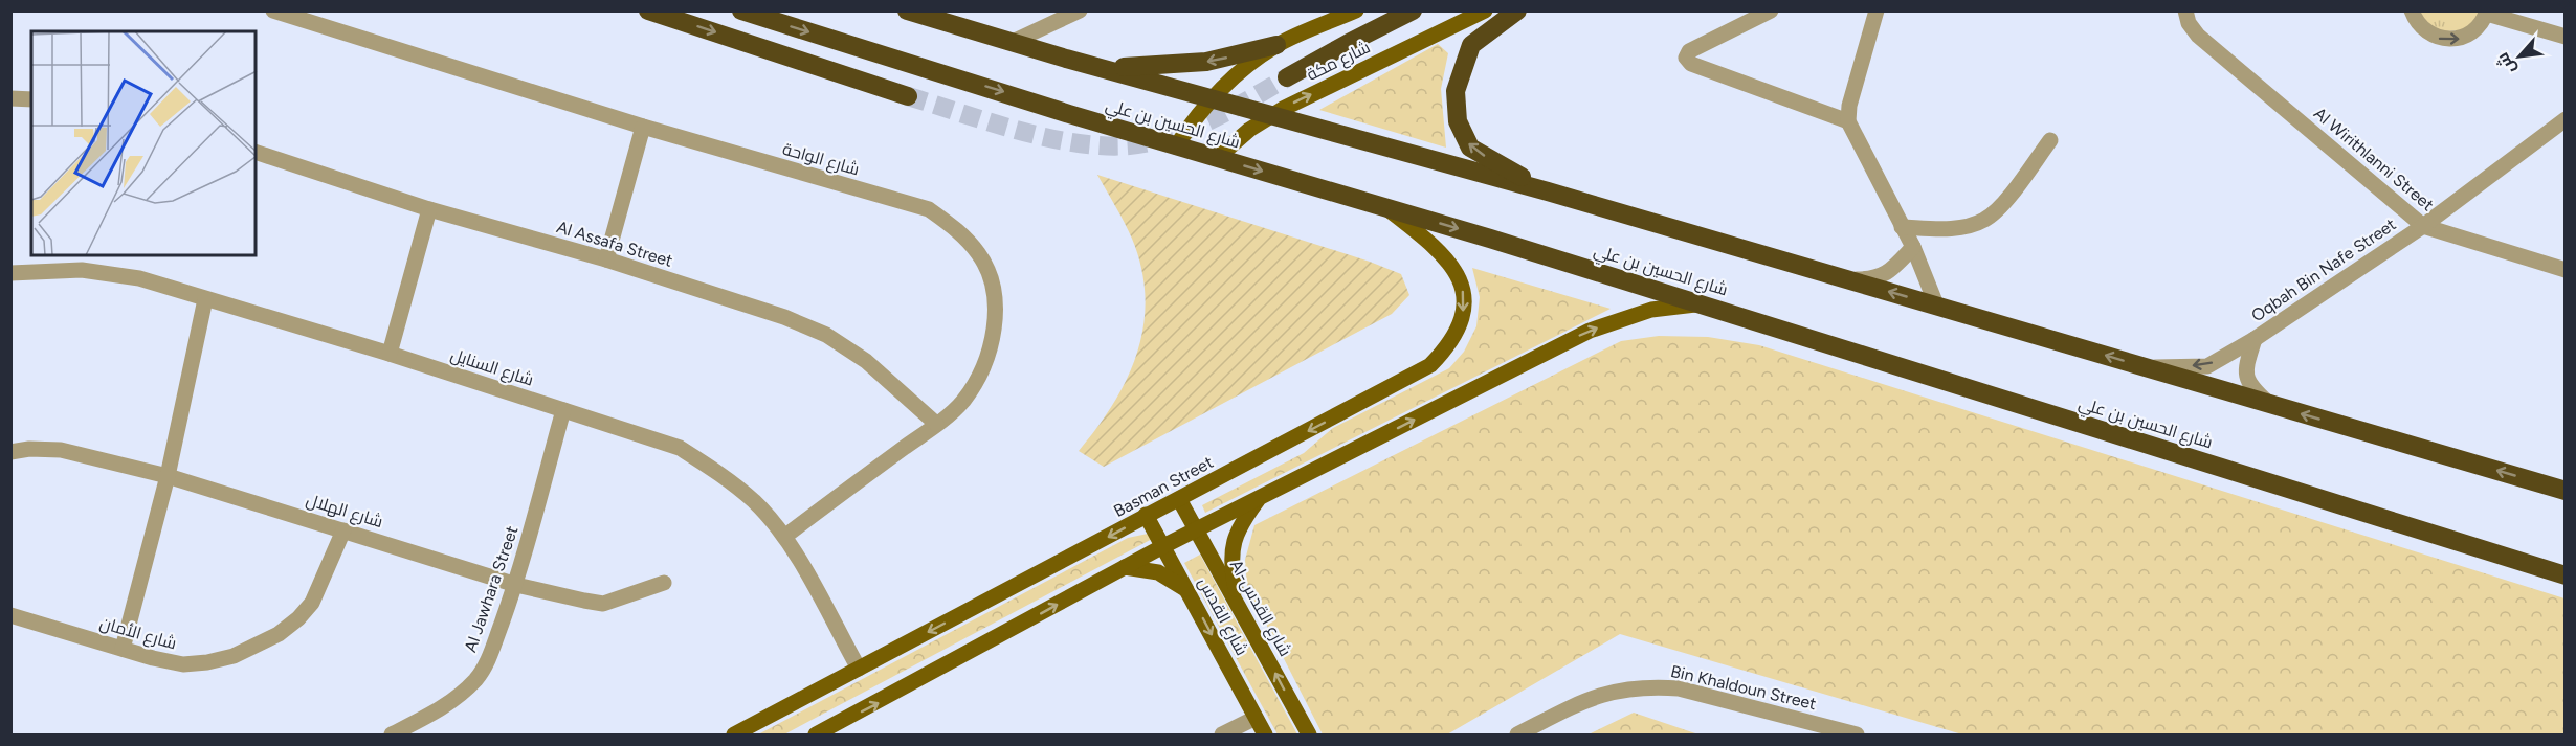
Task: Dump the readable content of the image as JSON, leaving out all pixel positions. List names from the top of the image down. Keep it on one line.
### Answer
{"streets":{"highway":["شارع الحسين بن علي"],"main road":["شارع مكة","Basman Street","Al-شارع القدس","شارع القدس"],"street":["شارع الواحة","Al Wirithlanni Street","Al Assafa Street","Oqbah Bin Nafe Street","شارع السنايل","شارع الهلال","Al Jawhara Street","شارع الأمان","Bin Khaldoun Street"]},"crossings":[["شارع مكة","شارع الحسين بن علي"],["شارع الحسين بن علي","Oqbah Bin Nafe Street"],["شارع الحسين بن علي","Basman Street"],["شارع الواحة","Al Assafa Street"],["شارع الواحة","شارع السنايل"],["Al Wirithlanni Street","Oqbah Bin Nafe Street"],["شارع السنايل","Basman Street"],["شارع السنايل","Al Jawhara Street"],["Basman Street","Al-شارع القدس"],["Basman Street","شارع القدس"],["شارع الهلال","Al Jawhara Street"],["شارع الهلال","شارع الأمان"]],"one_way":["Al-شارع القدس","شارع القدس"],"north":"bottom left"}
